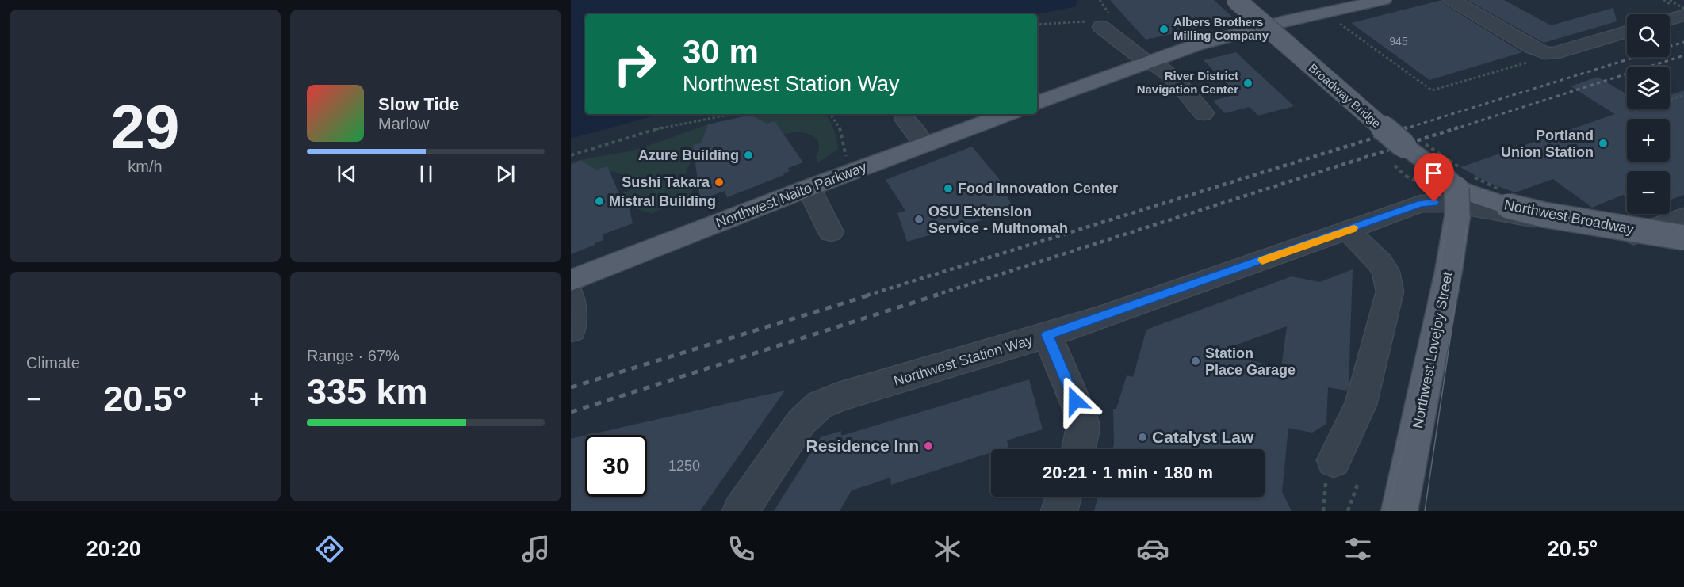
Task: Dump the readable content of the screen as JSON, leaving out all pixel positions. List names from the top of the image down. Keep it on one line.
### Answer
{"streets":{"main road":["Broadway Bridge","Northwest Naito Parkway","Northwest Broadway","Northwest Lovejoy Street"],"street":["Northwest Station Way"]},"crossings":[["Broadway Bridge","Northwest Broadway"],["Broadway Bridge","Northwest Lovejoy Street"],["Northwest Broadway","Northwest Lovejoy Street"]],"places":["Albers Brothers Milling Company","River District Navigation Center","Portland Union Station","Azure Building","Sushi Takara","Food Innovation Center","Mistral Building","OSU Extension Service - Multnomah","Station Place Garage","Catalyst Law","Residence Inn"],"house_numbers":["945","1250"],"page":{"tile":[["29","km/h"],"Climate",["Range · 67%","335 km"]],"map_buttons":["+","−"],"turn":["30 m","Northwest Station Way"],"song":["Slow Tide","Marlow"],"heat":["−","20.5°","+"],"limit":"30","trip":"20:21 · 1 min · 180 m","tabs":["20:20","20.5°"]}}
